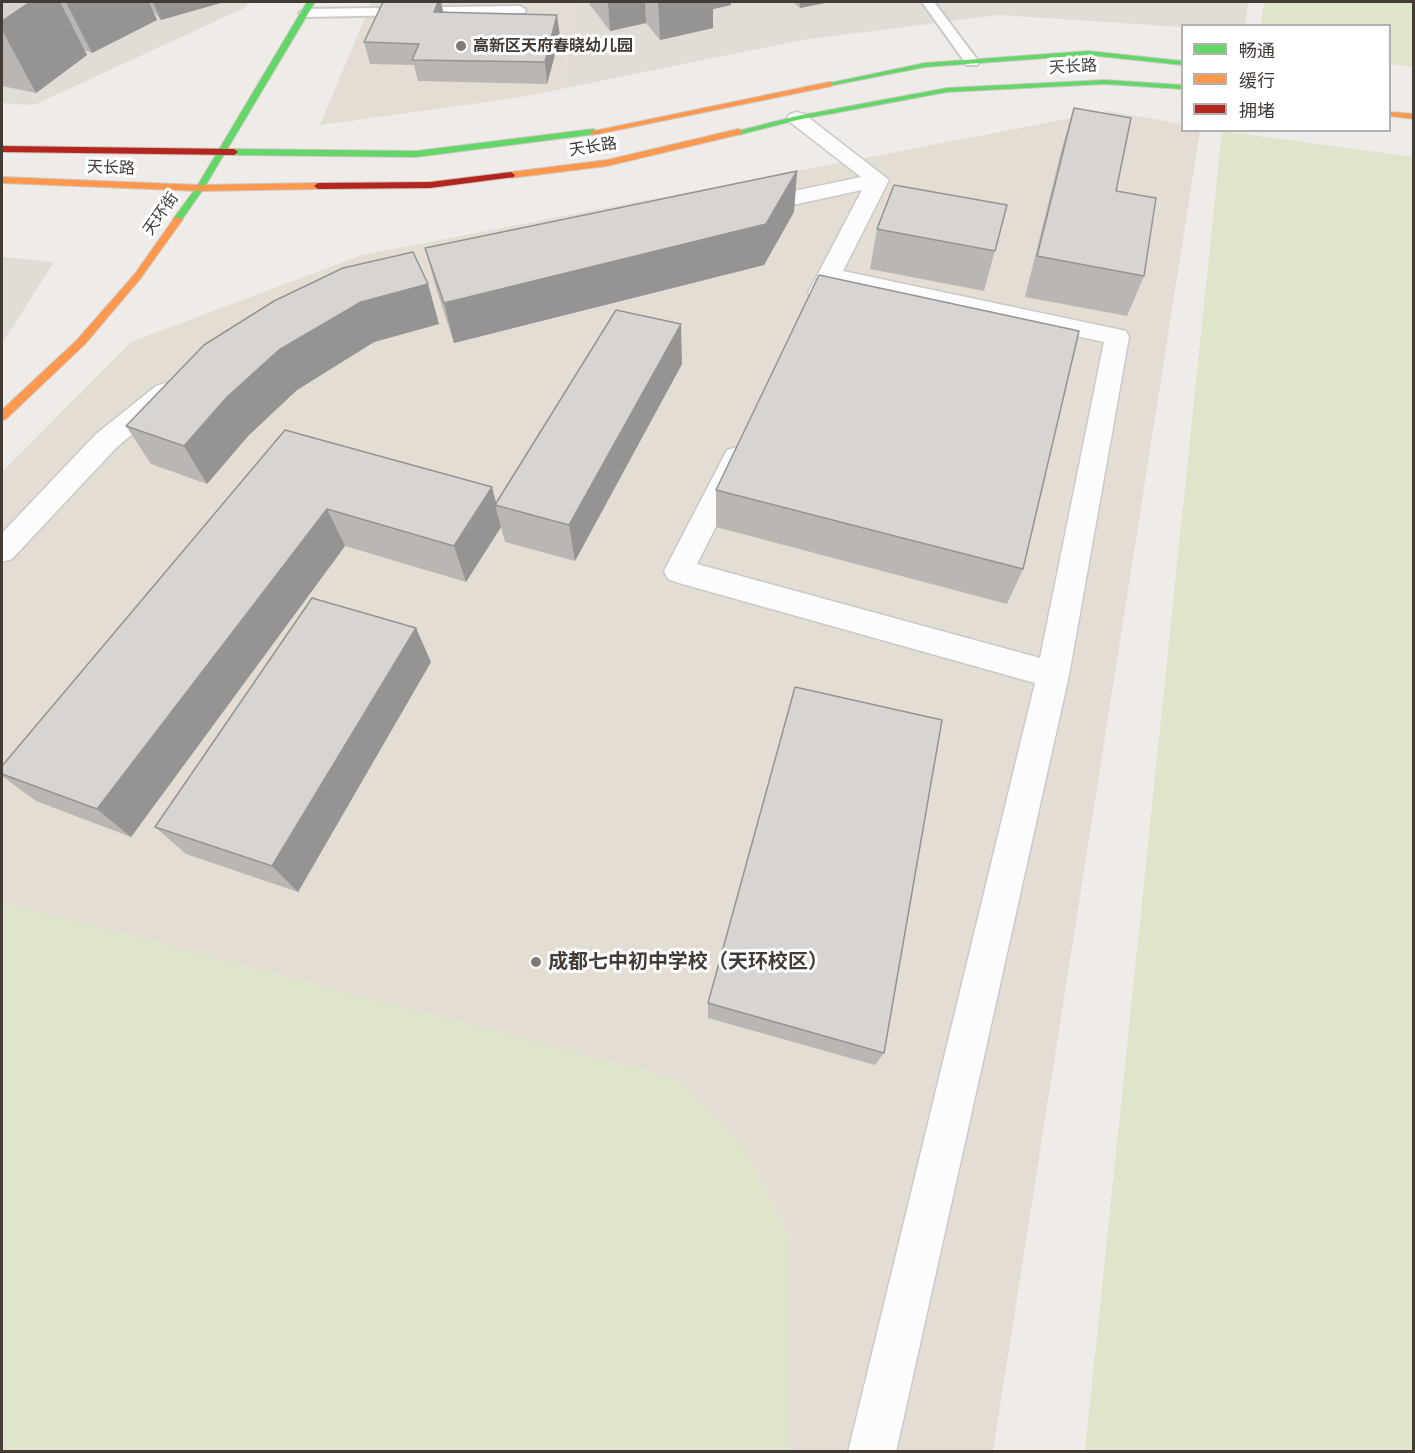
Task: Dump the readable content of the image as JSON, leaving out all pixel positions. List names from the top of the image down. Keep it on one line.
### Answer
{"streets":{"street":["天长路","天环街"]},"crossings":[["天长路","天环街"]],"places":["高新区天府春晓幼儿园","成都七中初中学校（天环校区）"],"legend":["畅通","缓行","拥堵"]}
